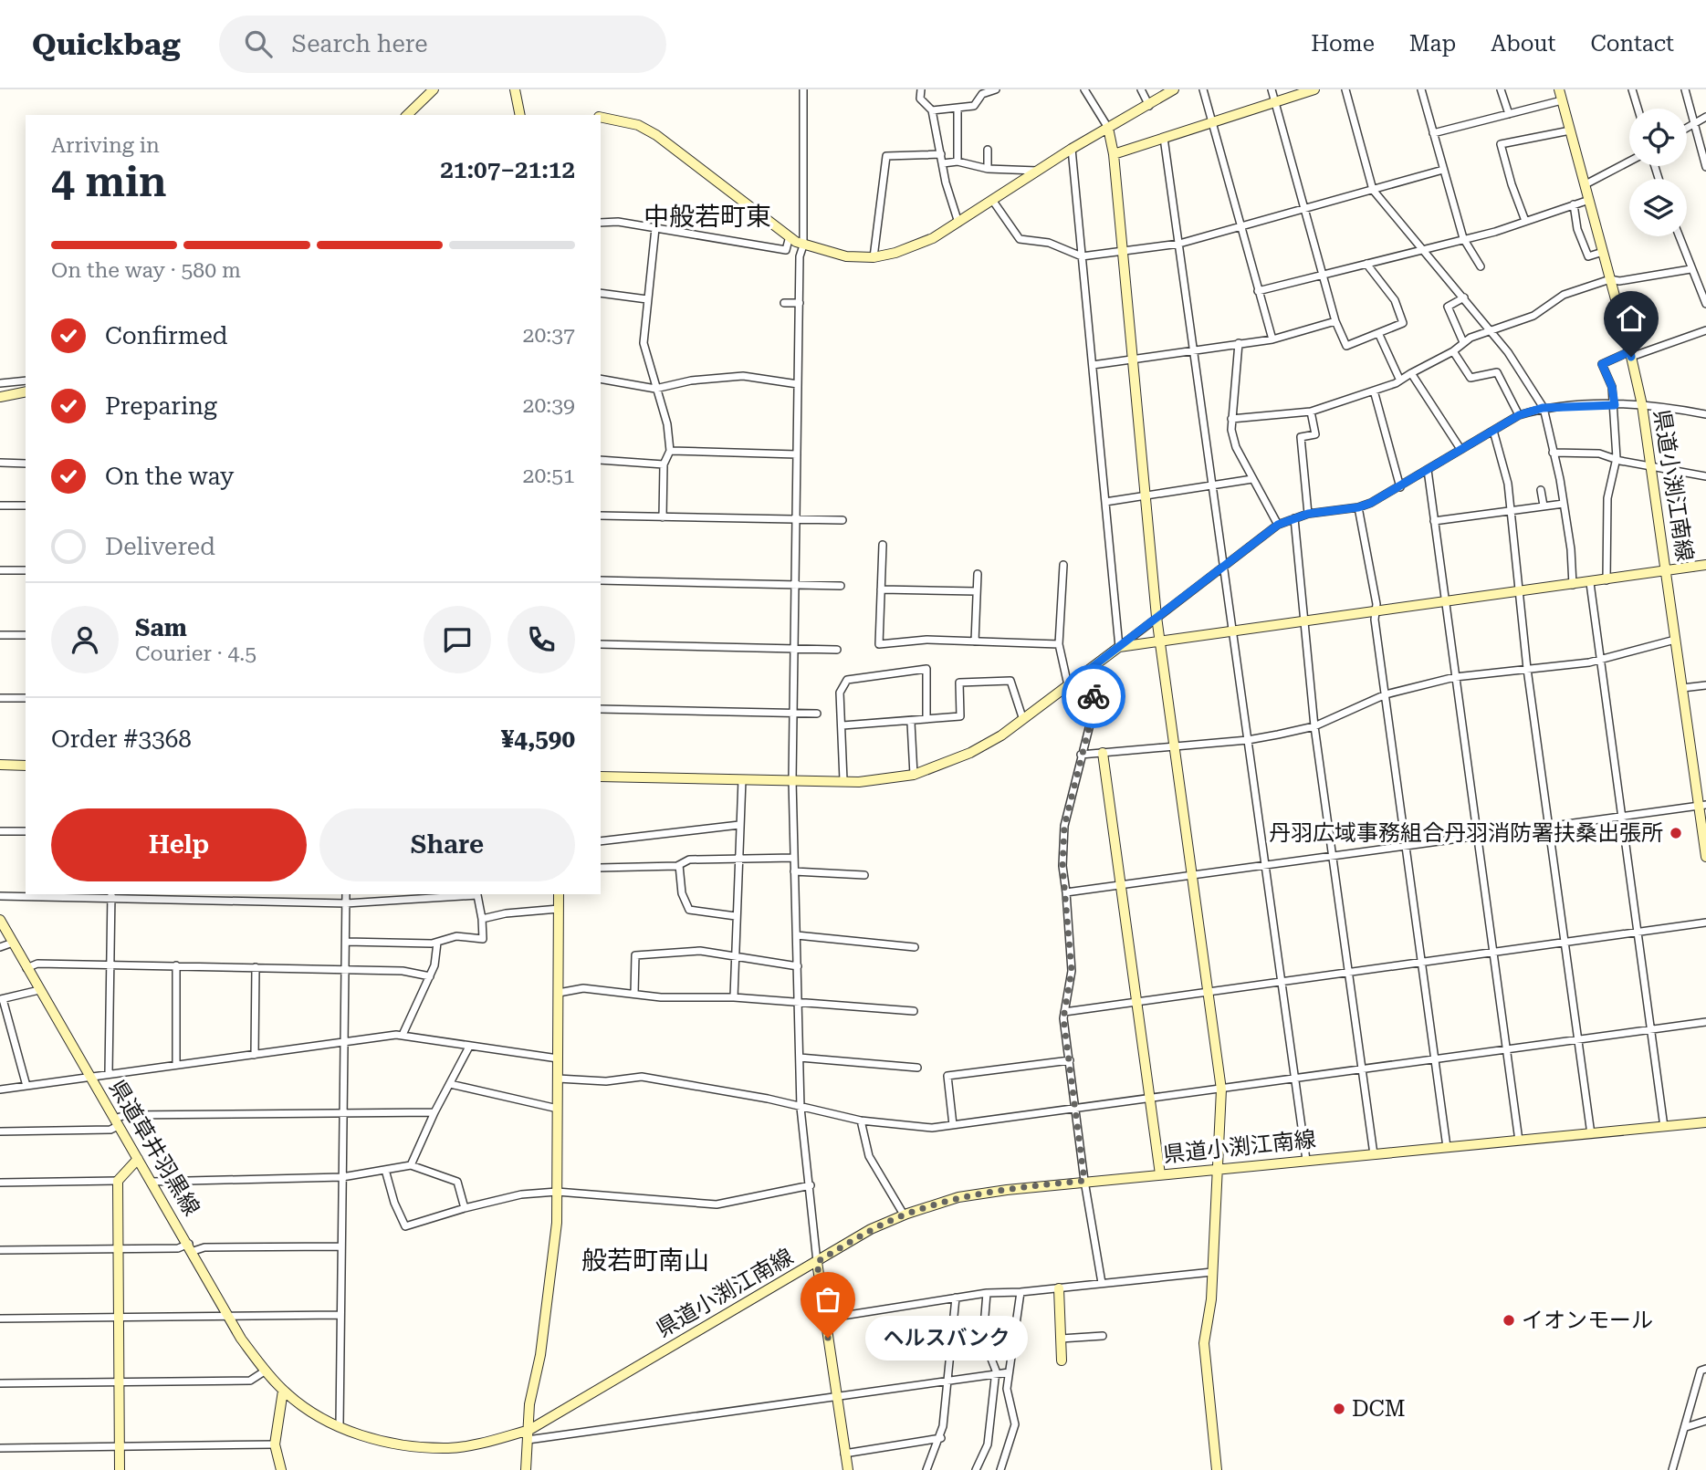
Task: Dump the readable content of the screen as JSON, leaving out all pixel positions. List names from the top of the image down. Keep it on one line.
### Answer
{"streets":{"street":["県道小渕江南線","県道草井羽黒線"]},"crossings":[["県道小渕江南線","県道草井羽黒線"]],"districts":["中般若町東","般若町南山"],"places":["丹羽広域事務組合丹羽消防署扶桑出張所","イオンモール","ヘルスバンク","DCM"],"page":{"header":"Quickbag","search":"Search here","nav":["Home","Map","About","Contact"],"heading":["4 min","Arriving in","21:07–21:12"],"panel":["Sam","Courier · 4.5","Order #3368","¥4,590"],"bar":"On the way · 580 m","list":[["Confirmed","20:37"],["Preparing","20:39"],["On the way","20:51"],"Delivered"],"buttons":["Help","Share"],"bubble":"ヘルスバンク"}}
